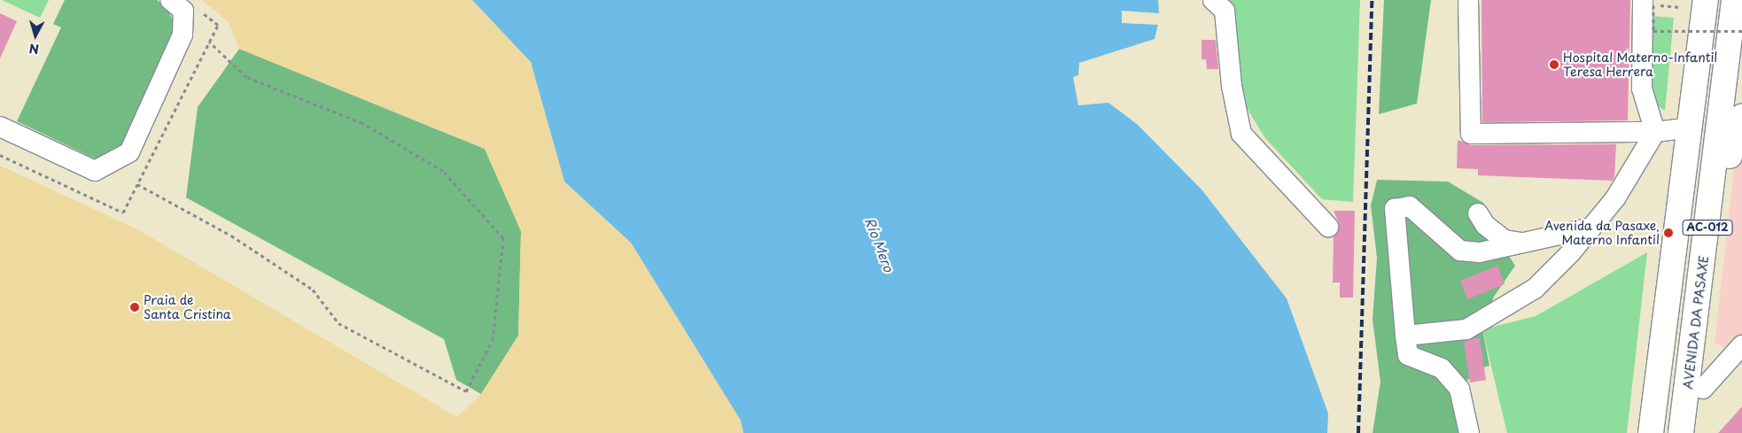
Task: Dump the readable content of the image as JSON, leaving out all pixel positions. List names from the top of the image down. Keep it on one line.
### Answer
{"streets":{"main road":["AC-012","AVENIDA DA PASAXE"]},"water":["Río Mero"],"places":["Hospital Materno-Infantil Teresa Herrera","Avenida da Pasaxe, Materno Infantil","Praia de Santa Cristina"],"north":"bottom"}
